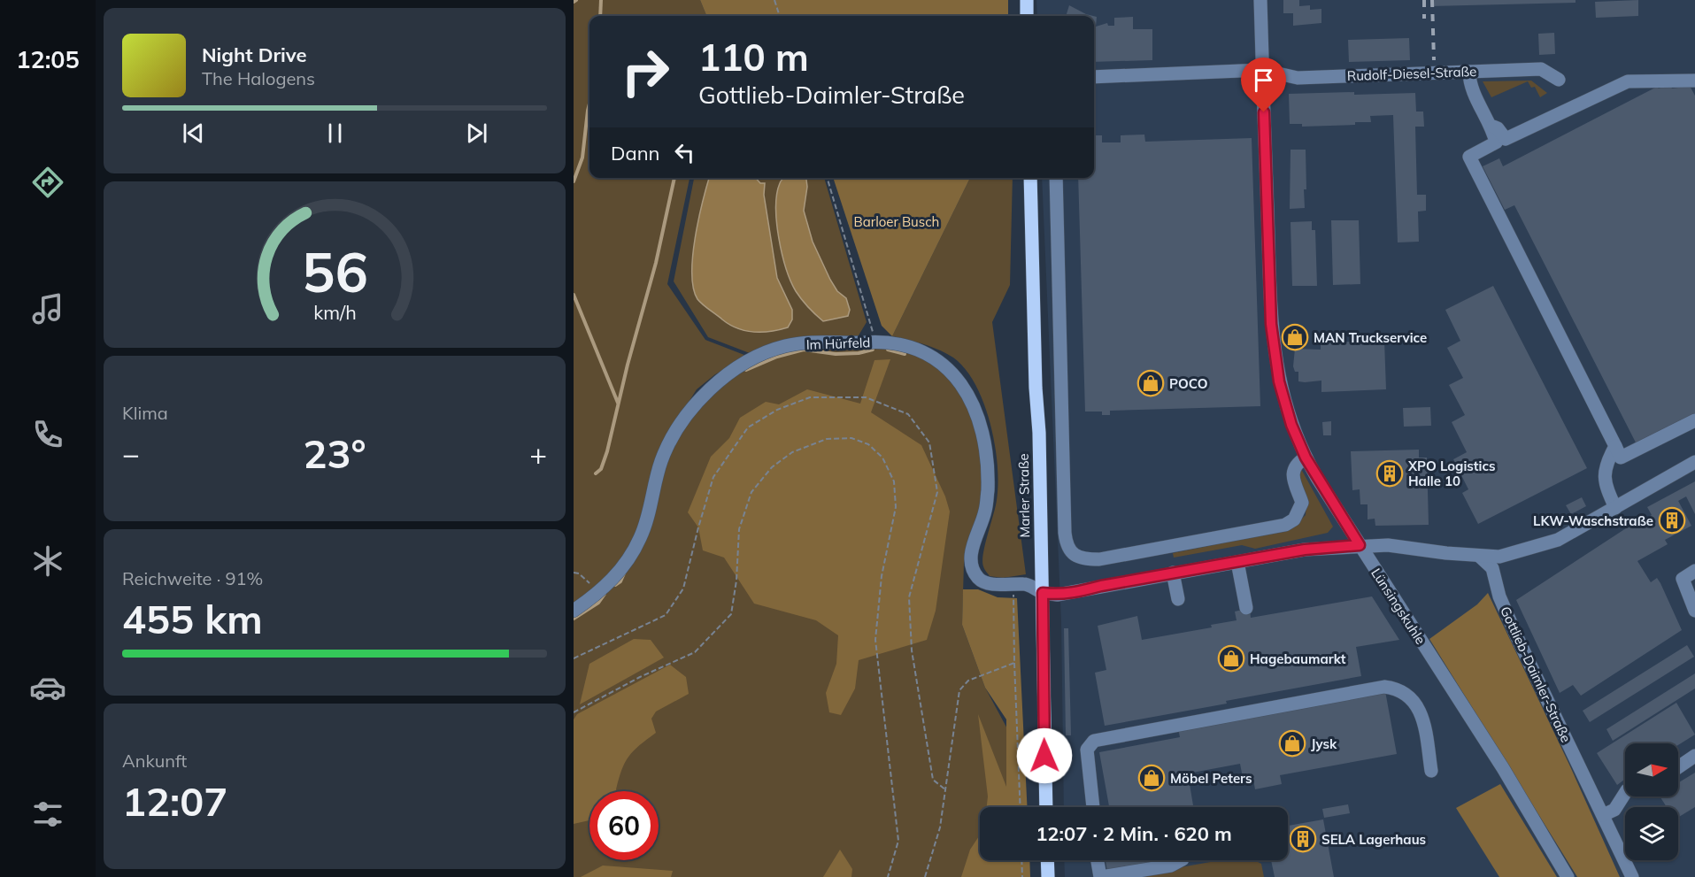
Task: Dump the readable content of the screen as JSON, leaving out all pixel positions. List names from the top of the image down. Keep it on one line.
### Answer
{"streets":{"main road":["Marler Straße"],"street":["Rudolf-Diesel-Straße","Im Hürfeld","Lünsingskuhle","Gottlieb-Daimler-Straße"]},"crossings":[["Rudolf-Diesel-Straße","Lünsingskuhle"],["Im Hürfeld","Marler Straße"]],"parks":["Barloer Busch"],"places":{"shop":["MAN Truckservice","POCO","Hagebaumarkt","Jysk","Möbel Peters"],"building":["XPO Logistics Halle 10","LKW-Waschstraße","SELA Lagerhaus"]},"north":"right","page":{"tabs":"12:05","turn":["110 m","Gottlieb-Daimler-Straße"],"song":["Night Drive","The Halogens"],"then":"Dann","tile":["Klima",["Reichweite · 91%","455 km"],["Ankunft","12:07"]],"heat":["−","23°","+"],"limit":"60","trip":"12:07 · 2 Min. · 620 m","gauge":["56","km/h"]}}
